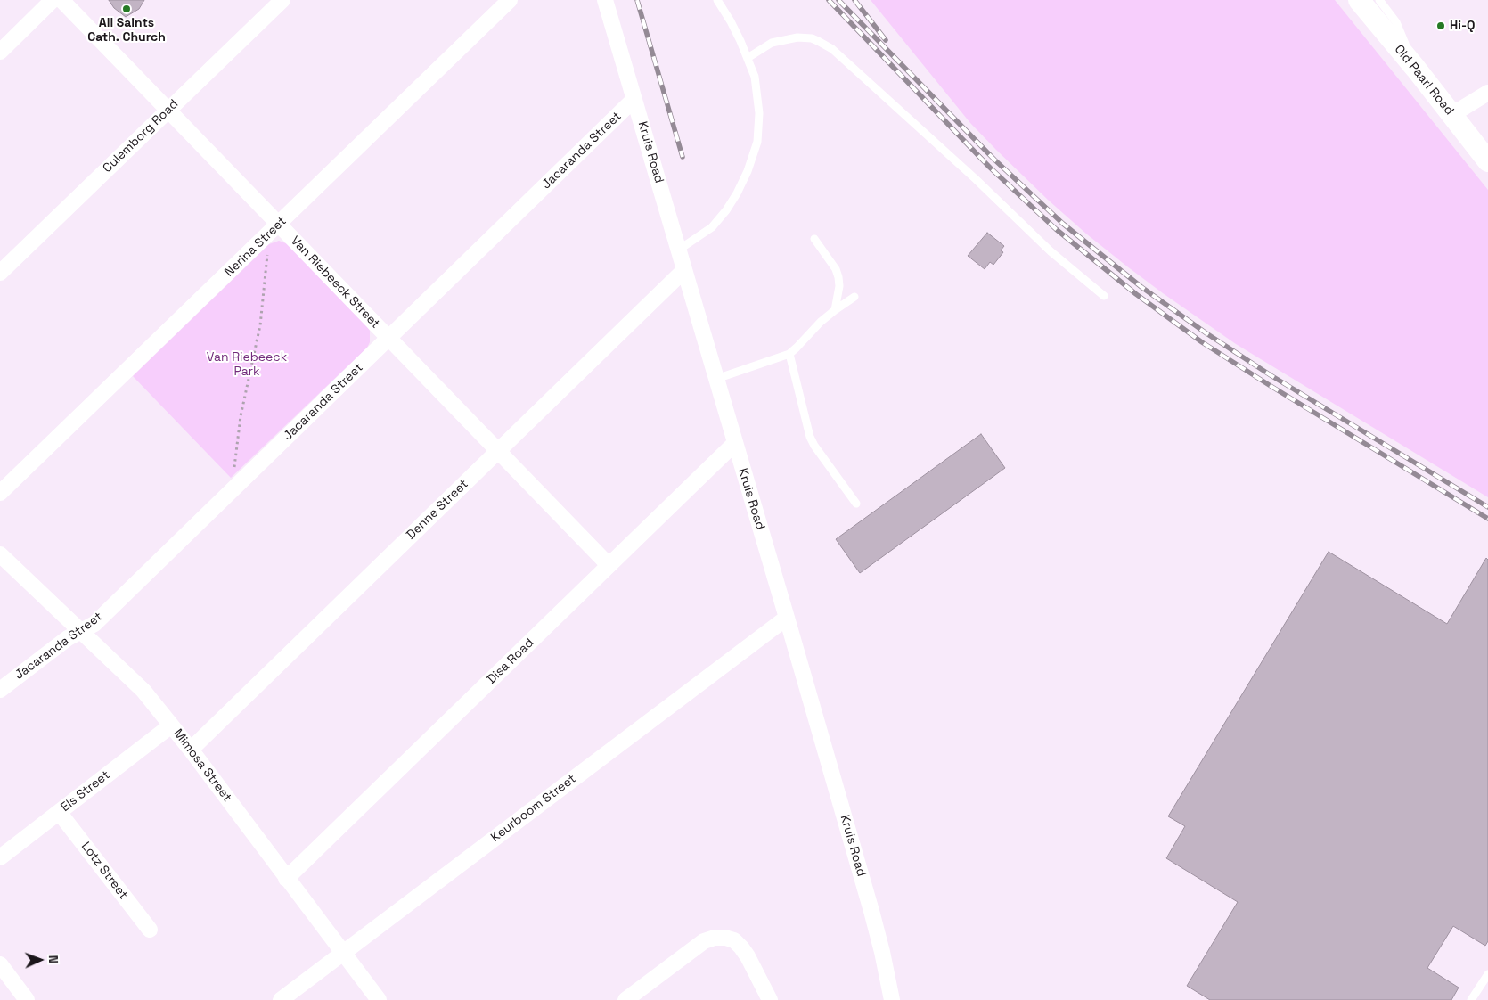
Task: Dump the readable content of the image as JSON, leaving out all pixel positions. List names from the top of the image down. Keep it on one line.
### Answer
{"streets":{"main road":["Old Paarl Road"],"street":["Culemborg Road","Jacaranda Street","Kruis Road","Nerina Street","Van Riebeeck Street","Denne Street","Disa Road","Mimosa Street","Els Street","Keurboom Street","Lotz Street"]},"crossings":[["Culemborg Road","Van Riebeeck Street"],["Jacaranda Street","Kruis Road"],["Jacaranda Street","Van Riebeeck Street"],["Jacaranda Street","Mimosa Street"],["Kruis Road","Denne Street"],["Kruis Road","Disa Road"],["Kruis Road","Keurboom Street"],["Nerina Street","Van Riebeeck Street"],["Van Riebeeck Street","Denne Street"],["Van Riebeeck Street","Disa Road"],["Denne Street","Mimosa Street"],["Disa Road","Mimosa Street"],["Mimosa Street","Els Street"],["Mimosa Street","Keurboom Street"],["Els Street","Lotz Street"]],"parks":["Van Riebeeck Park"],"places":["All Saints Cath. Church","Hi-Q"],"north":"right"}
